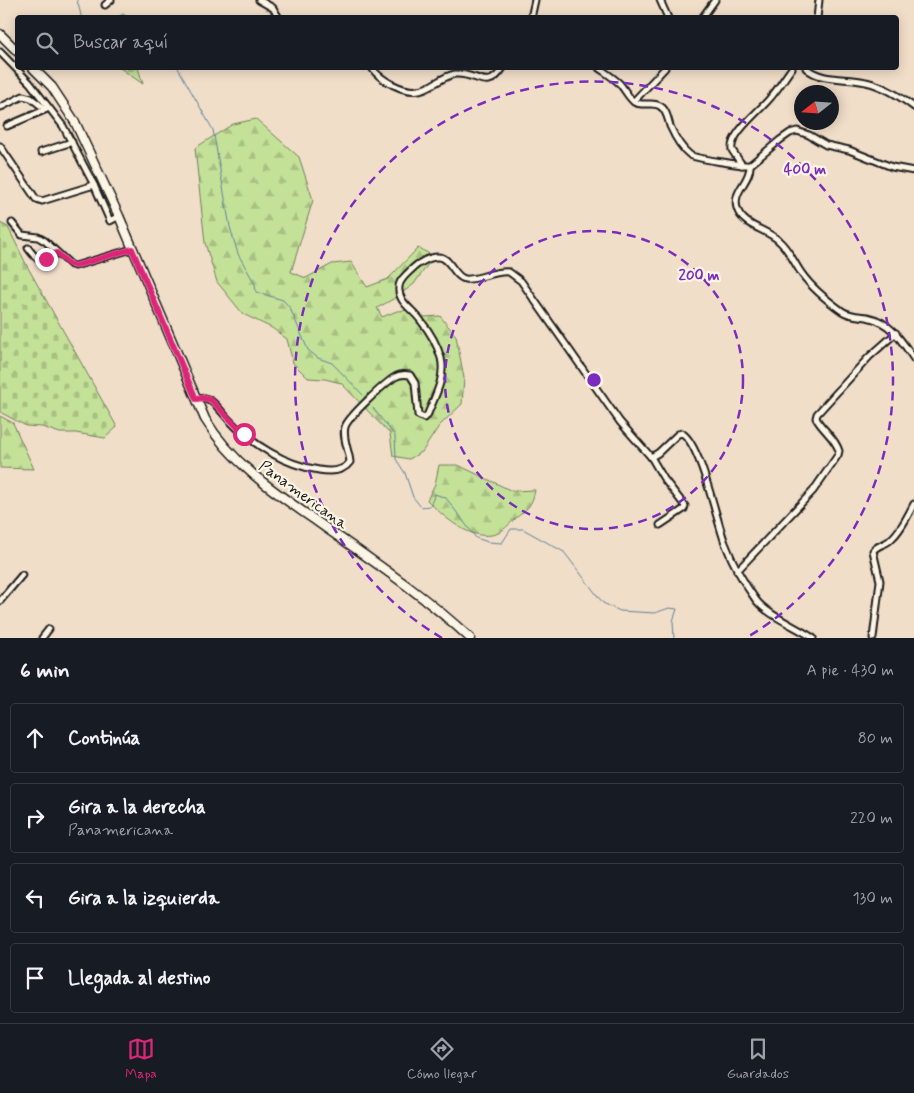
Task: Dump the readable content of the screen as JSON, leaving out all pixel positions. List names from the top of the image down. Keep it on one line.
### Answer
{"streets":{"main road":["Panamericana"]},"north":"left","page":{"search":"Buscar aquí","heading":["6 min","A pie · 430 m"],"list":[["Continúa","80 m"],["Gira a la derecha","Panamericana","220 m"],["Gira a la izquierda","130 m"],"Llegada al destino"],"nav":["Mapa","Cómo llegar","Guardados"]},"rings":["400 m","200 m"]}
